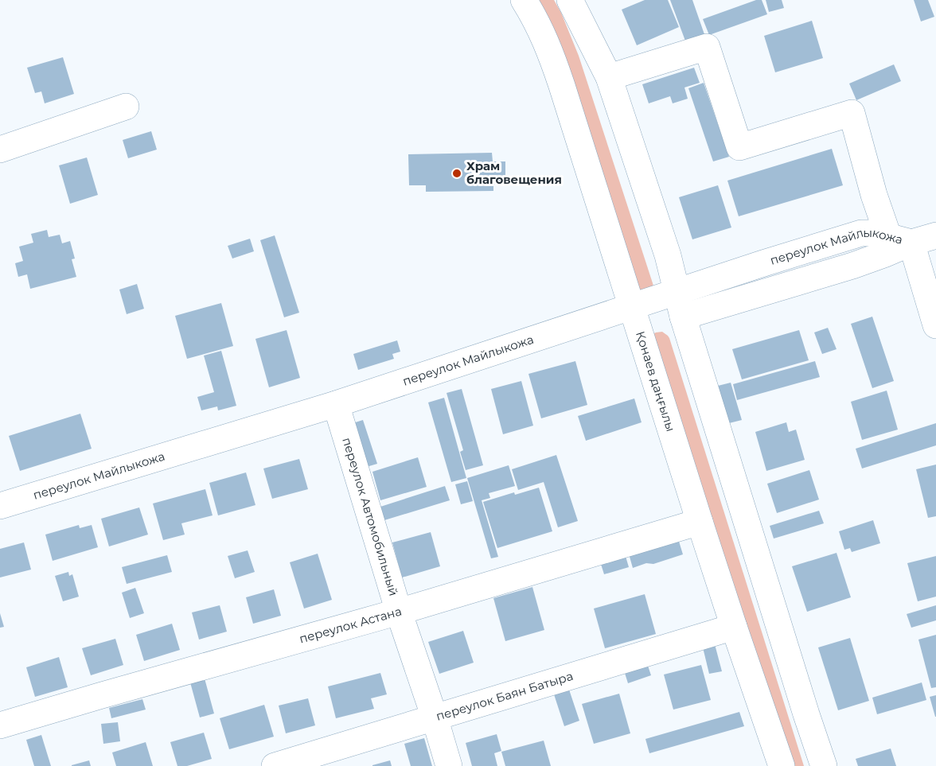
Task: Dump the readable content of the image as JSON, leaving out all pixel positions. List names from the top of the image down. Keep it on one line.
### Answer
{"streets":{"street":["переулок Майлыкожа","Қонаев даңғылы","переулок Автомобильный","переулок Астана","переулок Баян Батыра"]},"crossings":[["переулок Майлыкожа","Қонаев даңғылы"],["переулок Майлыкожа","переулок Автомобильный"],["Қонаев даңғылы","переулок Астана"],["Қонаев даңғылы","переулок Баян Батыра"],["переулок Автомобильный","переулок Астана"],["переулок Автомобильный","переулок Баян Батыра"]],"places":["Храм благовещения"]}
